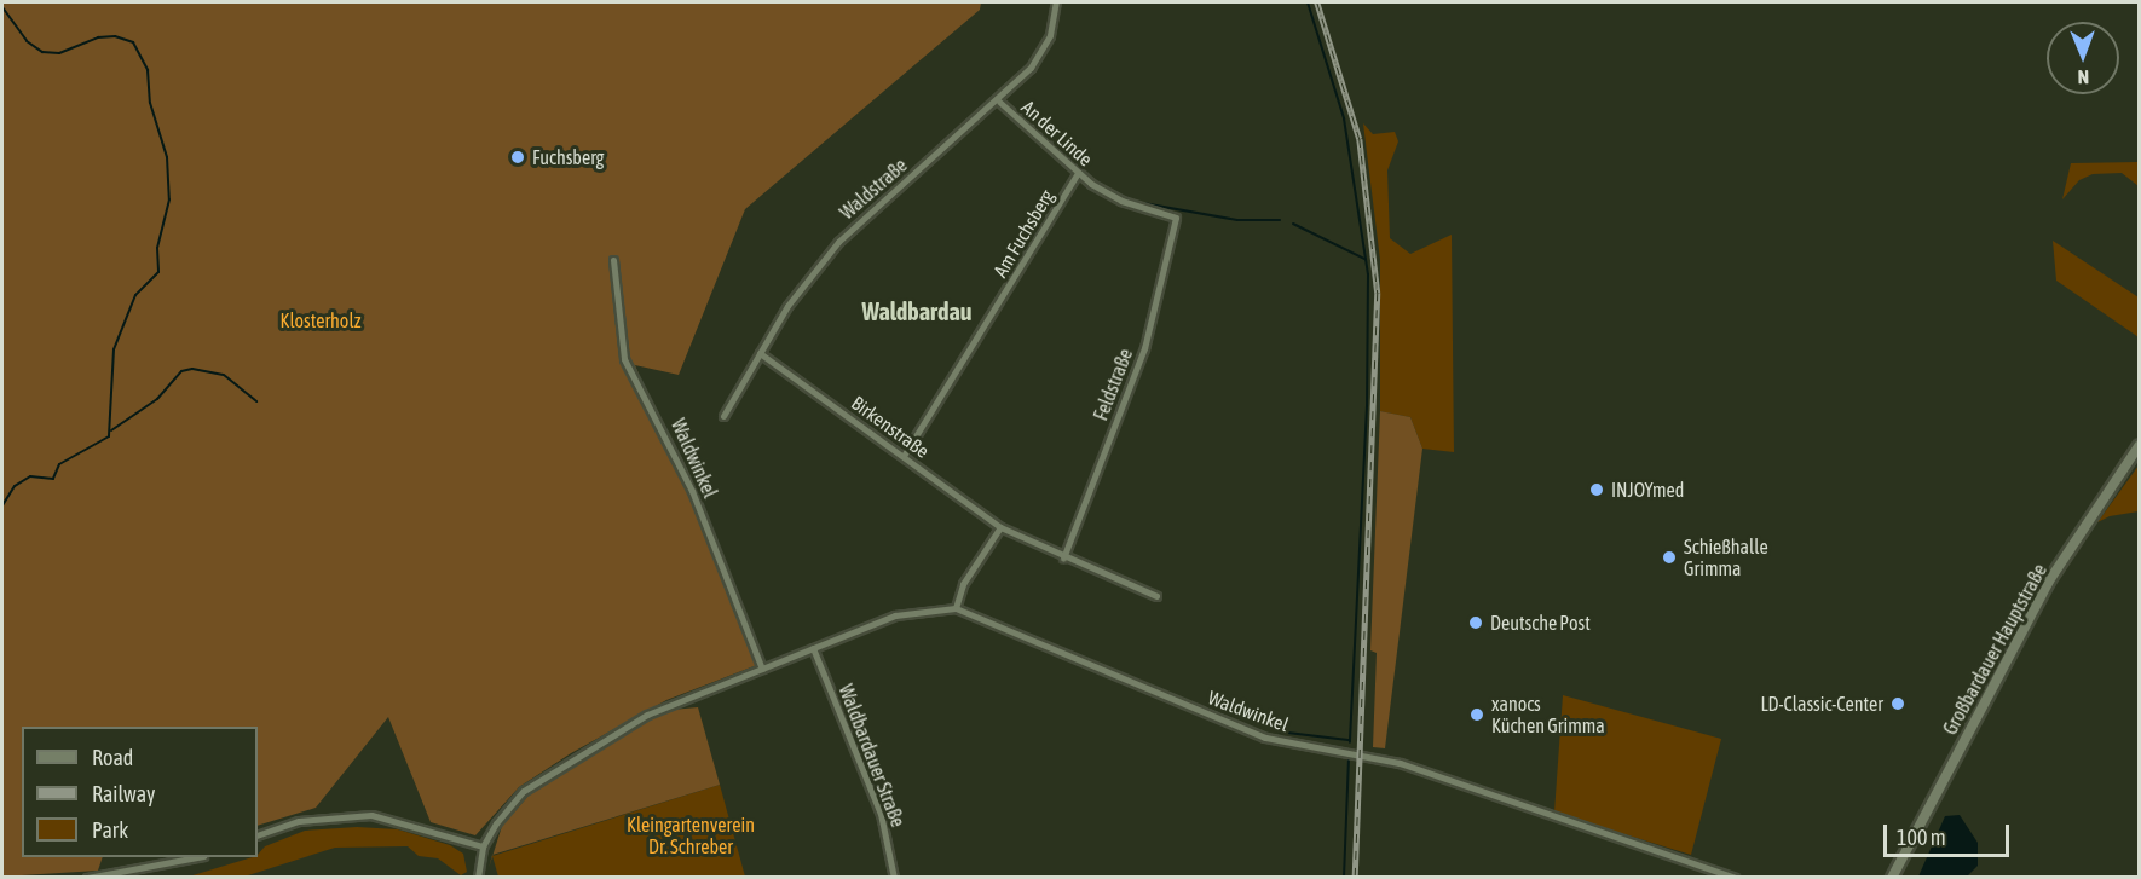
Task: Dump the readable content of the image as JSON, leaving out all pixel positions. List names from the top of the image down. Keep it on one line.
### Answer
{"streets":{"main road":["Großbardauer Hauptstraße"],"street":["An der Linde","Waldstraße","Am Fuchsberg","Feldstraße","Birkenstraße","Waldwinkel","Waldbardauer Straße"]},"crossings":[["An der Linde","Waldstraße"],["An der Linde","Am Fuchsberg"],["An der Linde","Feldstraße"],["Waldstraße","Birkenstraße"],["Am Fuchsberg","Birkenstraße"],["Feldstraße","Birkenstraße"],["Waldwinkel","Waldbardauer Straße"]],"districts":["Waldbardau"],"parks":["Klosterholz","Kleingartenverein Dr. Schreber"],"places":["Fuchsberg","INJOYmed","Schießhalle Grimma","Deutsche Post","LD-Classic-Center","xanocs Küchen Grimma"],"legend":["Road","Railway","Park"],"scale_bar":"100 m","north":"bottom"}
